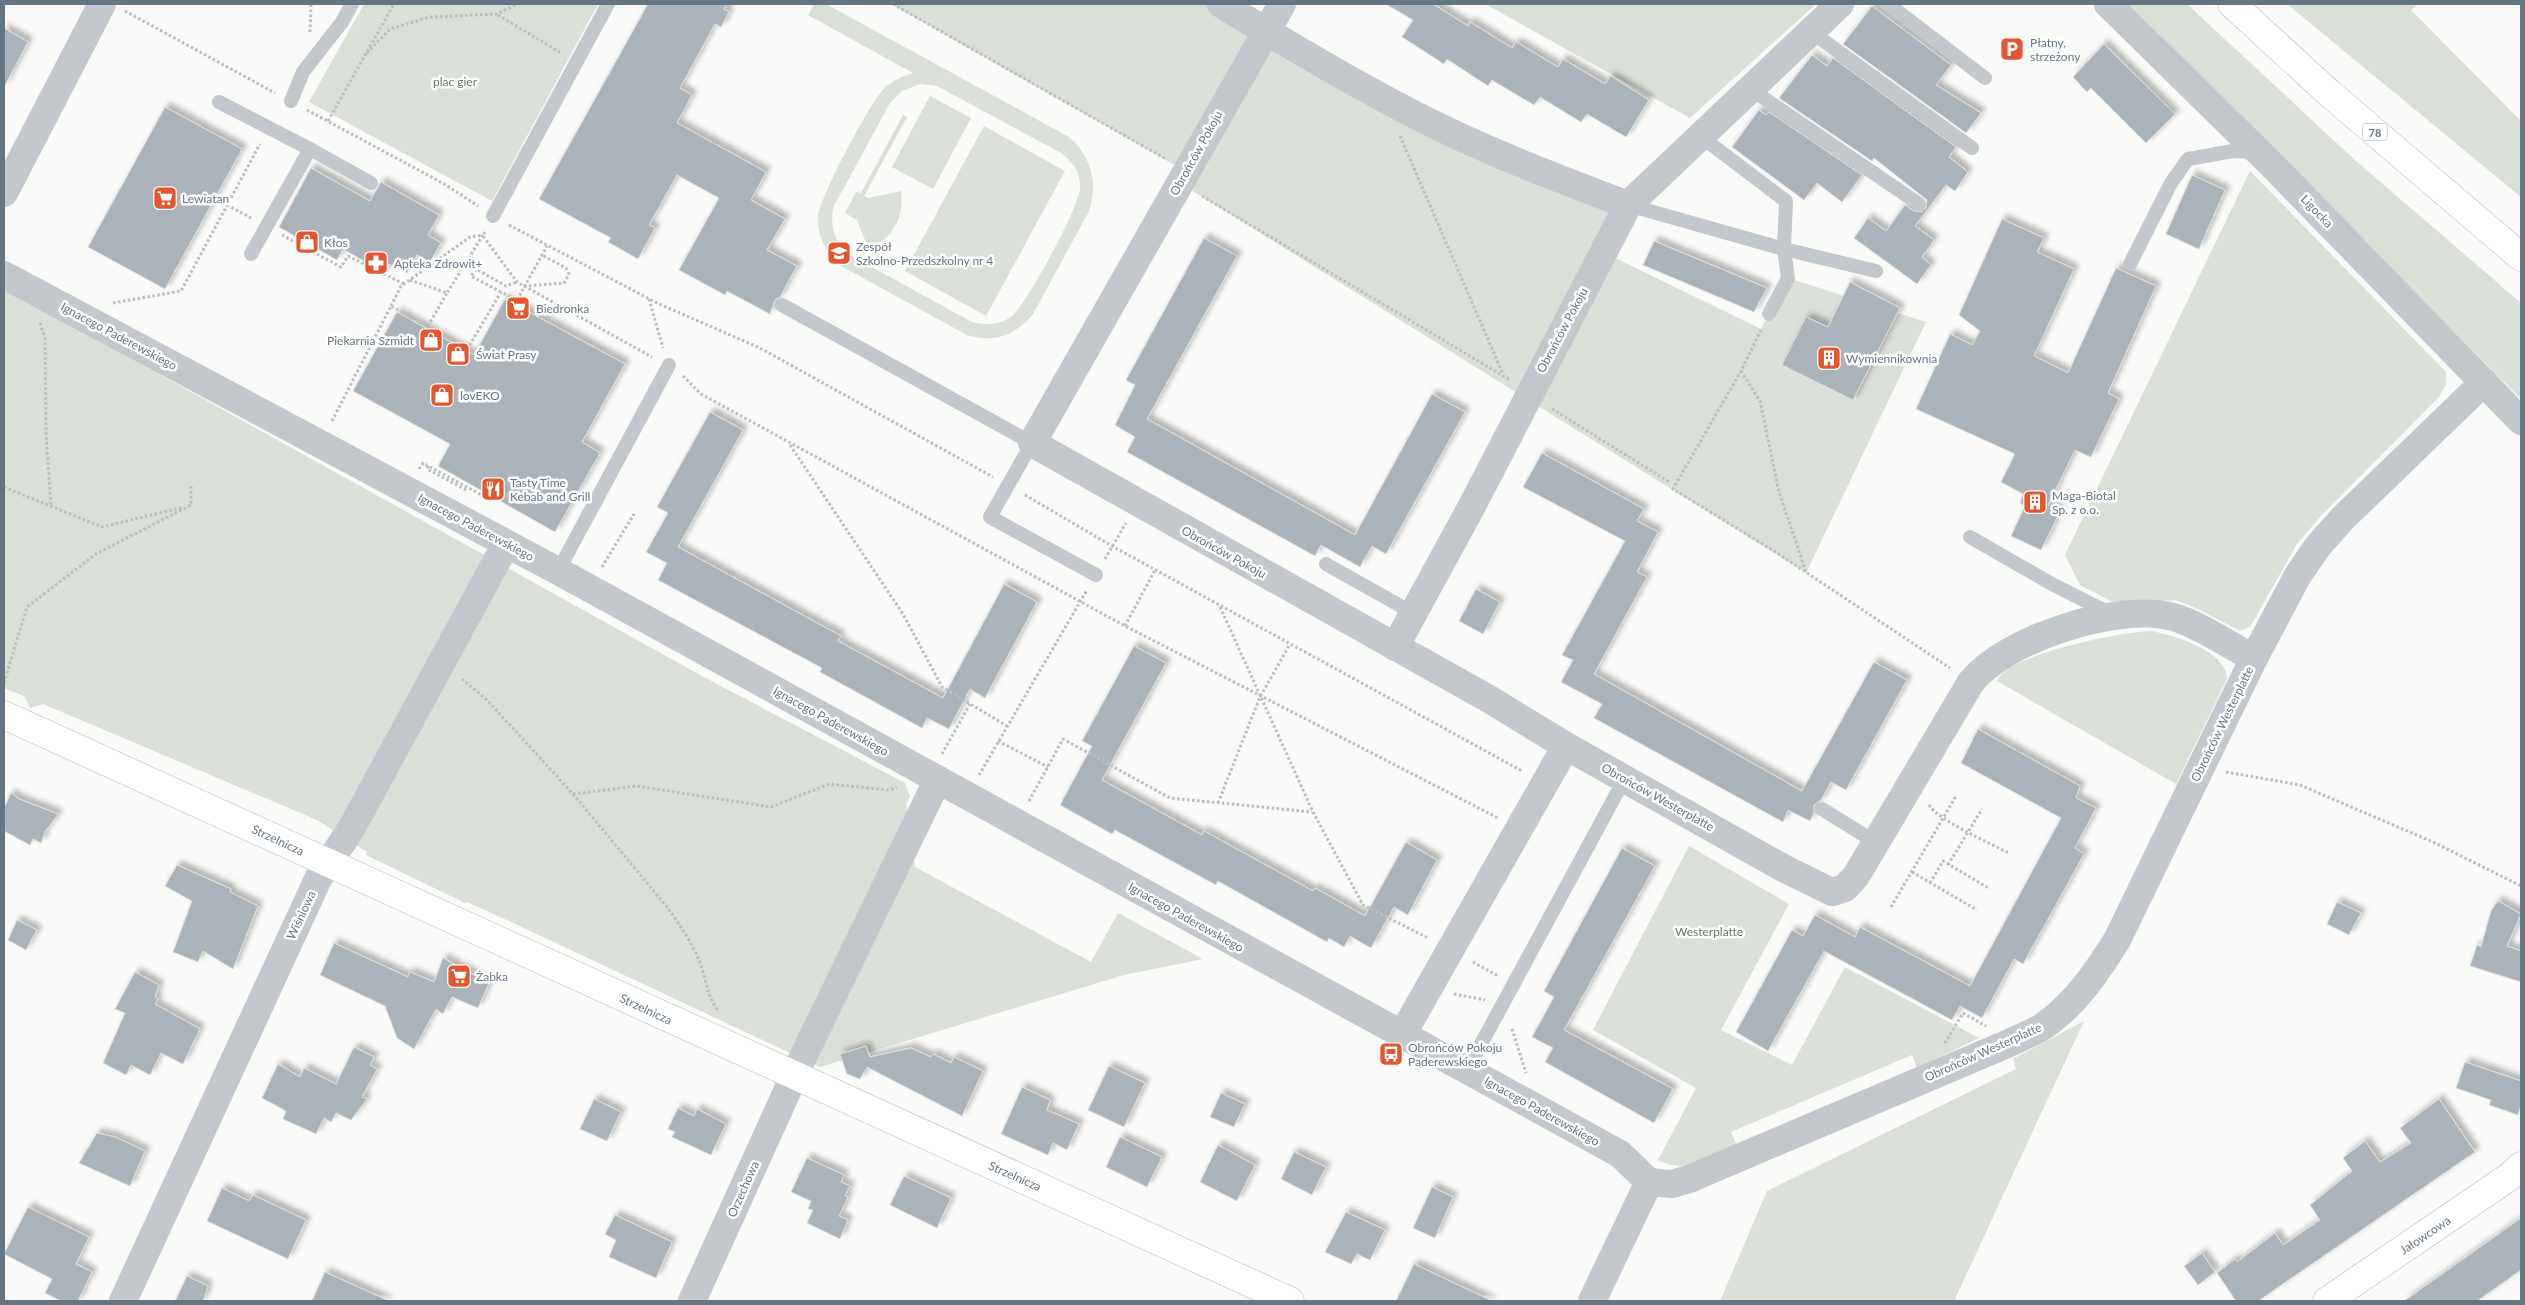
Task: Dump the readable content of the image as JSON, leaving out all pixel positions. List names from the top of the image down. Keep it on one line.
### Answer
{"streets":{"street":["78","Obrońców Pokoju","Ligocka","Ignacego Paderewskiego","Obrońców Westerplatte","Strzelnicza","Wiśniowa","Orzechowa","Jałowcowa"]},"crossings":[["Obrońców Pokoju","Obrońców Westerplatte"],["Ligocka","Obrońców Westerplatte"],["Ignacego Paderewskiego","Obrońców Westerplatte"],["Ignacego Paderewskiego","Wiśniowa"],["Ignacego Paderewskiego","Orzechowa"],["Strzelnicza","Wiśniowa"],["Strzelnicza","Orzechowa"]],"parks":["plac gier","Westerplatte"],"places":{"parking":["Płatny, strzeżony"],"supermarket":["Lewiatan","Biedronka","Żabka"],"shop":["Kłos","Piekarnia Szmidt","Świat Prasy","lovEKO"],"school or university":["Zespół Szkolno-Przedszkolny nr 4"],"pharmacy":["Apteka Zdrowit+"],"building":["Wymiennikownia","Maga-Biotal Sp. z o.o."],"restaurant":["Tasty Time Kebab and Grill"],"bus stop":["Obrońców Pokoju Paderewskiego"]}}
